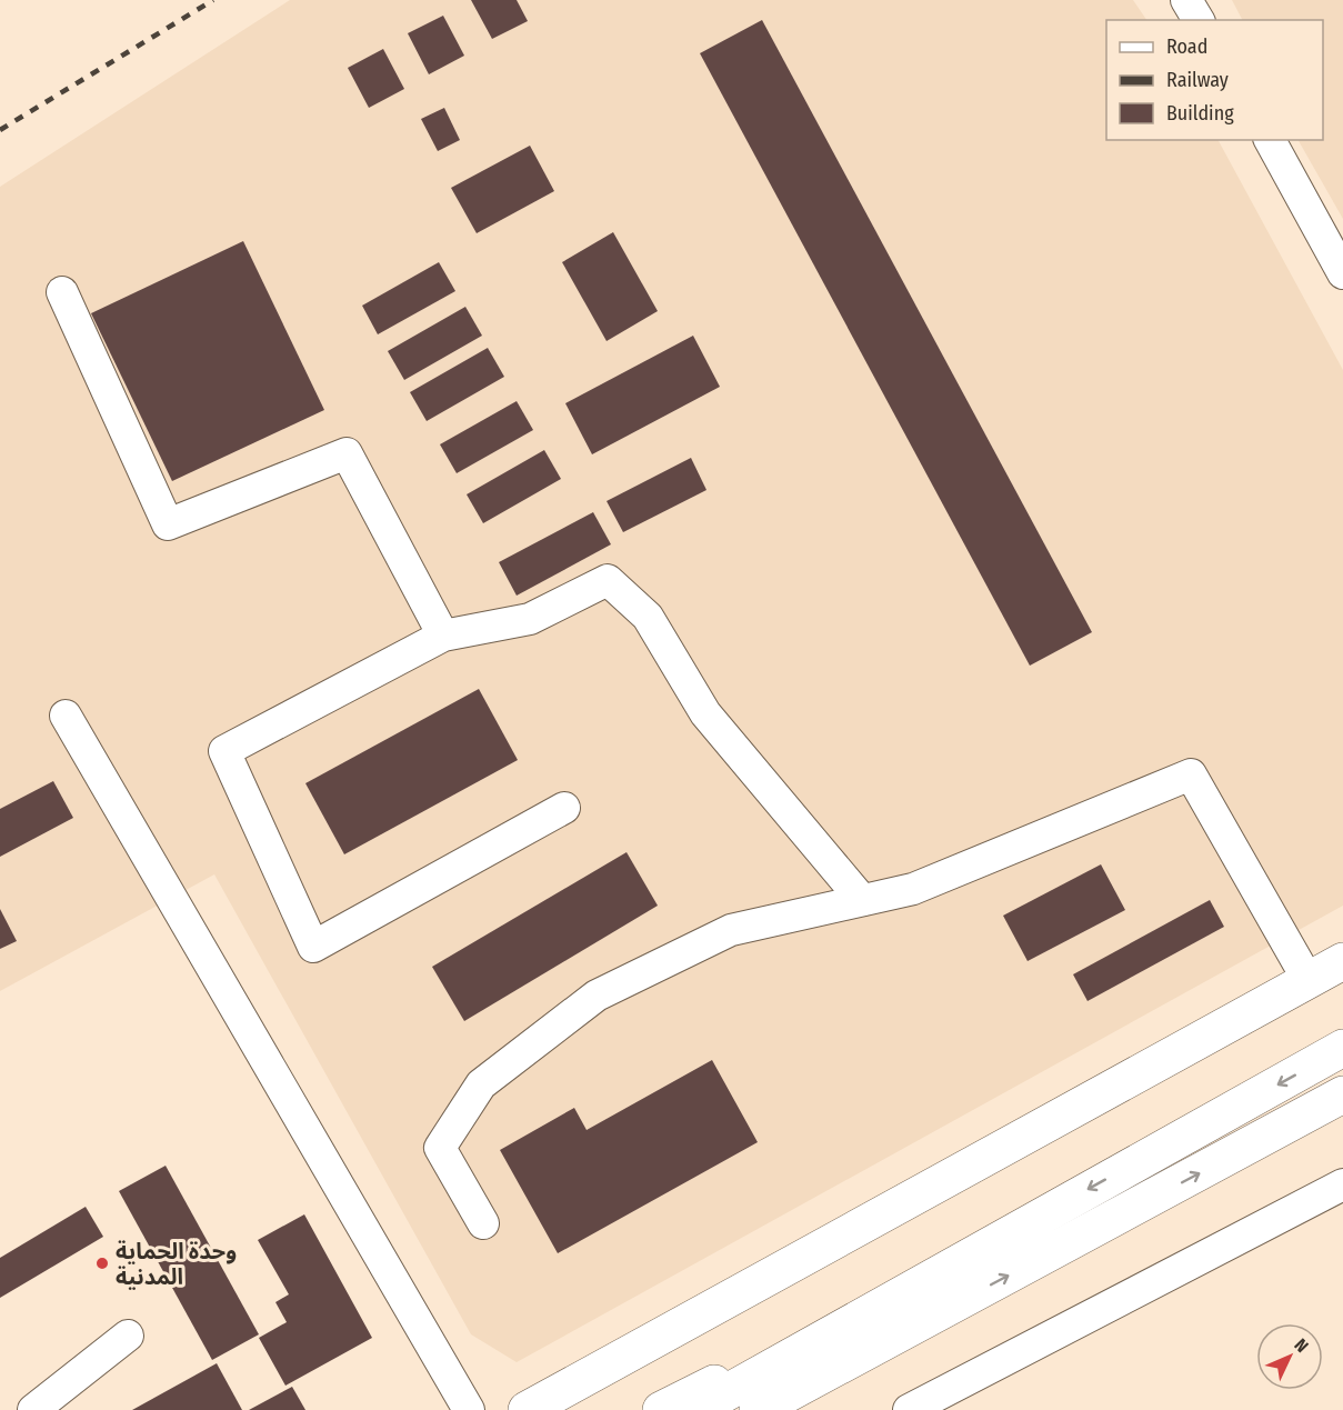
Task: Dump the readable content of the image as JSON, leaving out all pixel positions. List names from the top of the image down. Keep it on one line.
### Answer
{"places":["وحدة الحماية المدنية"],"legend":["Road","Railway","Building"],"north":"top right"}
